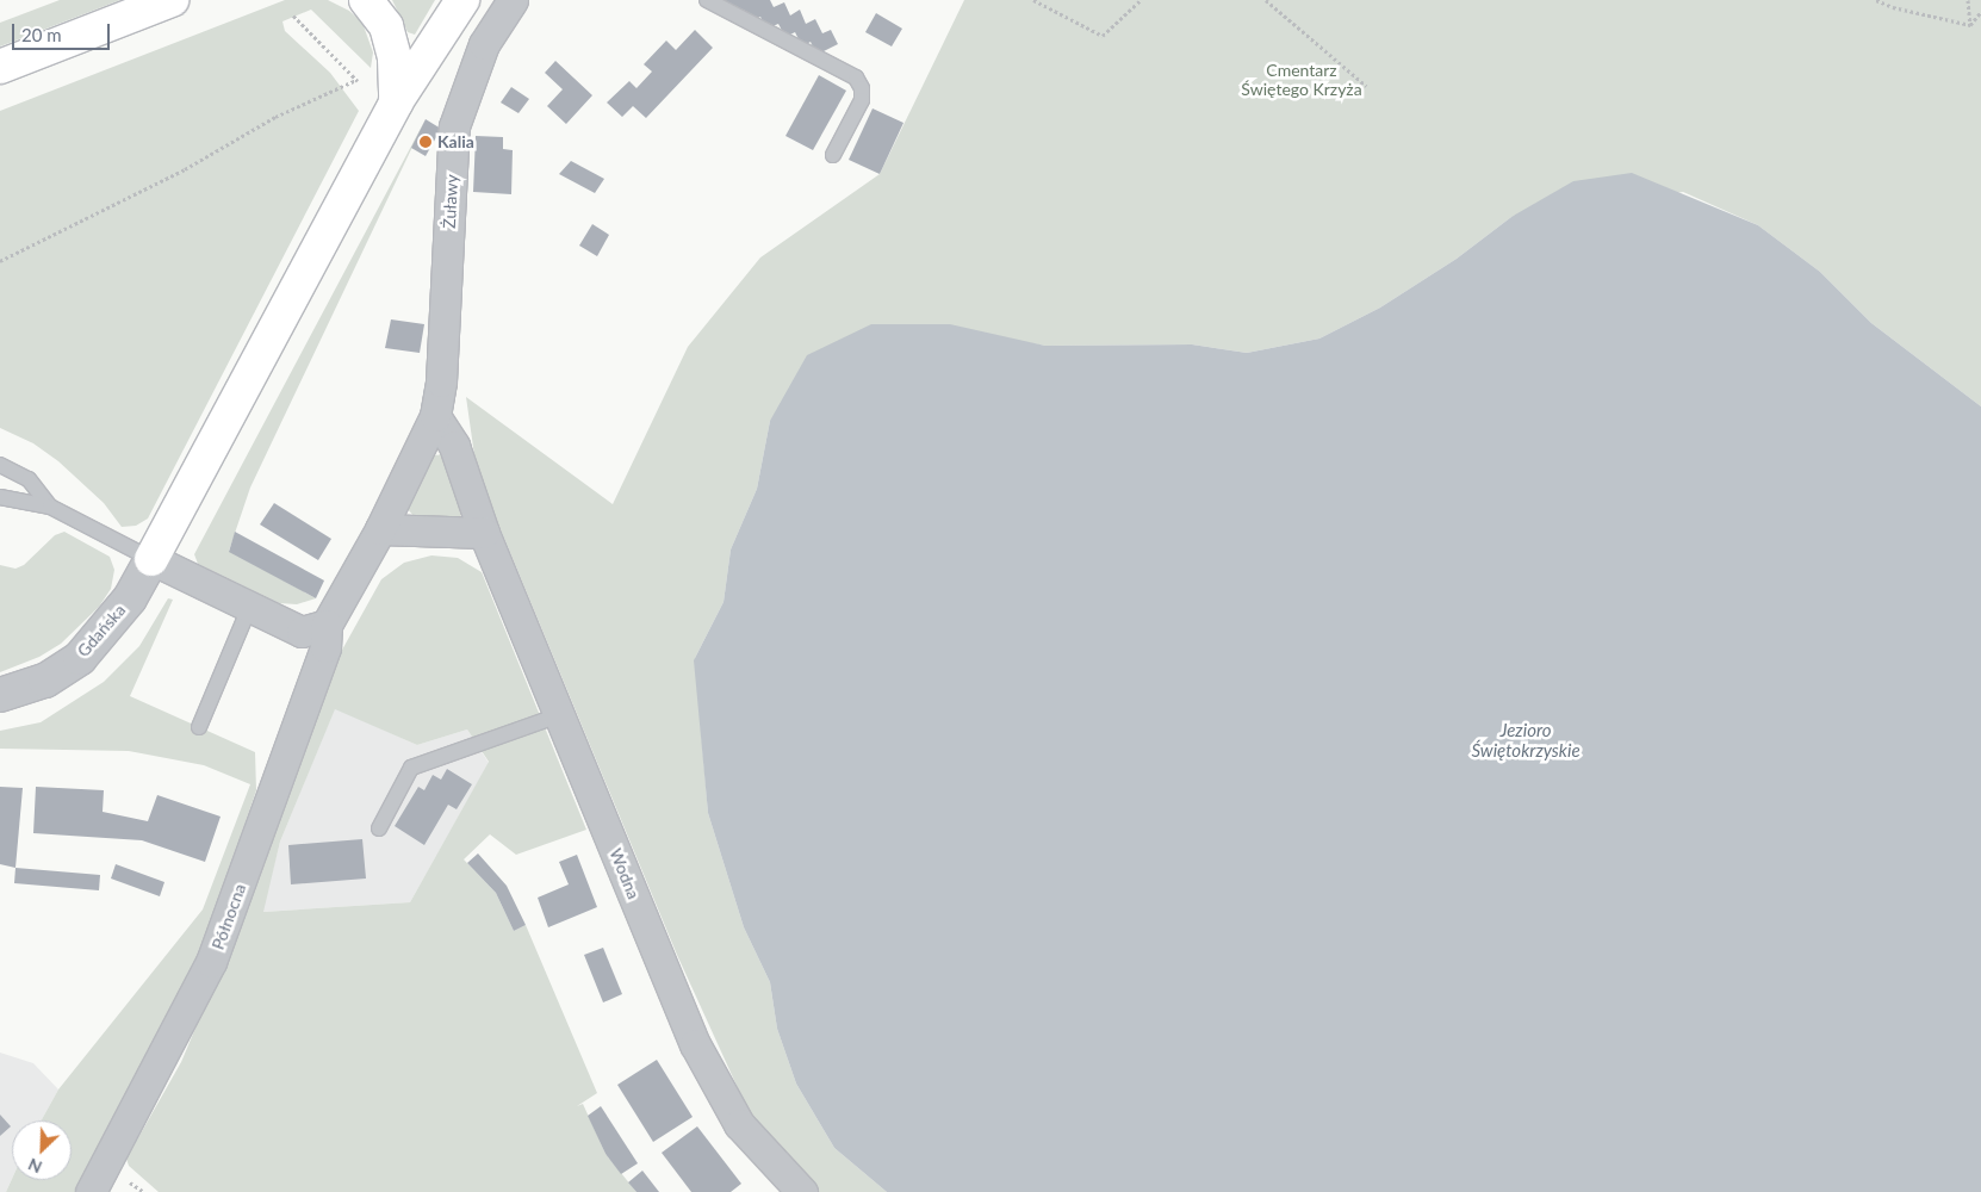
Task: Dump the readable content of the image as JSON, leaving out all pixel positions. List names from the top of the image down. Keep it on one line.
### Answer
{"streets":{"street":["Żuławy","Gdańska","Wodna","Północna"]},"crossings":[["Żuławy","Wodna"],["Żuławy","Północna"]],"water":["Jezioro Świętokrzyskie"],"parks":["Cmentarz Świętego Krzyża"],"places":["Kalia"],"scale_bar":"20 m","north":"bottom left"}
